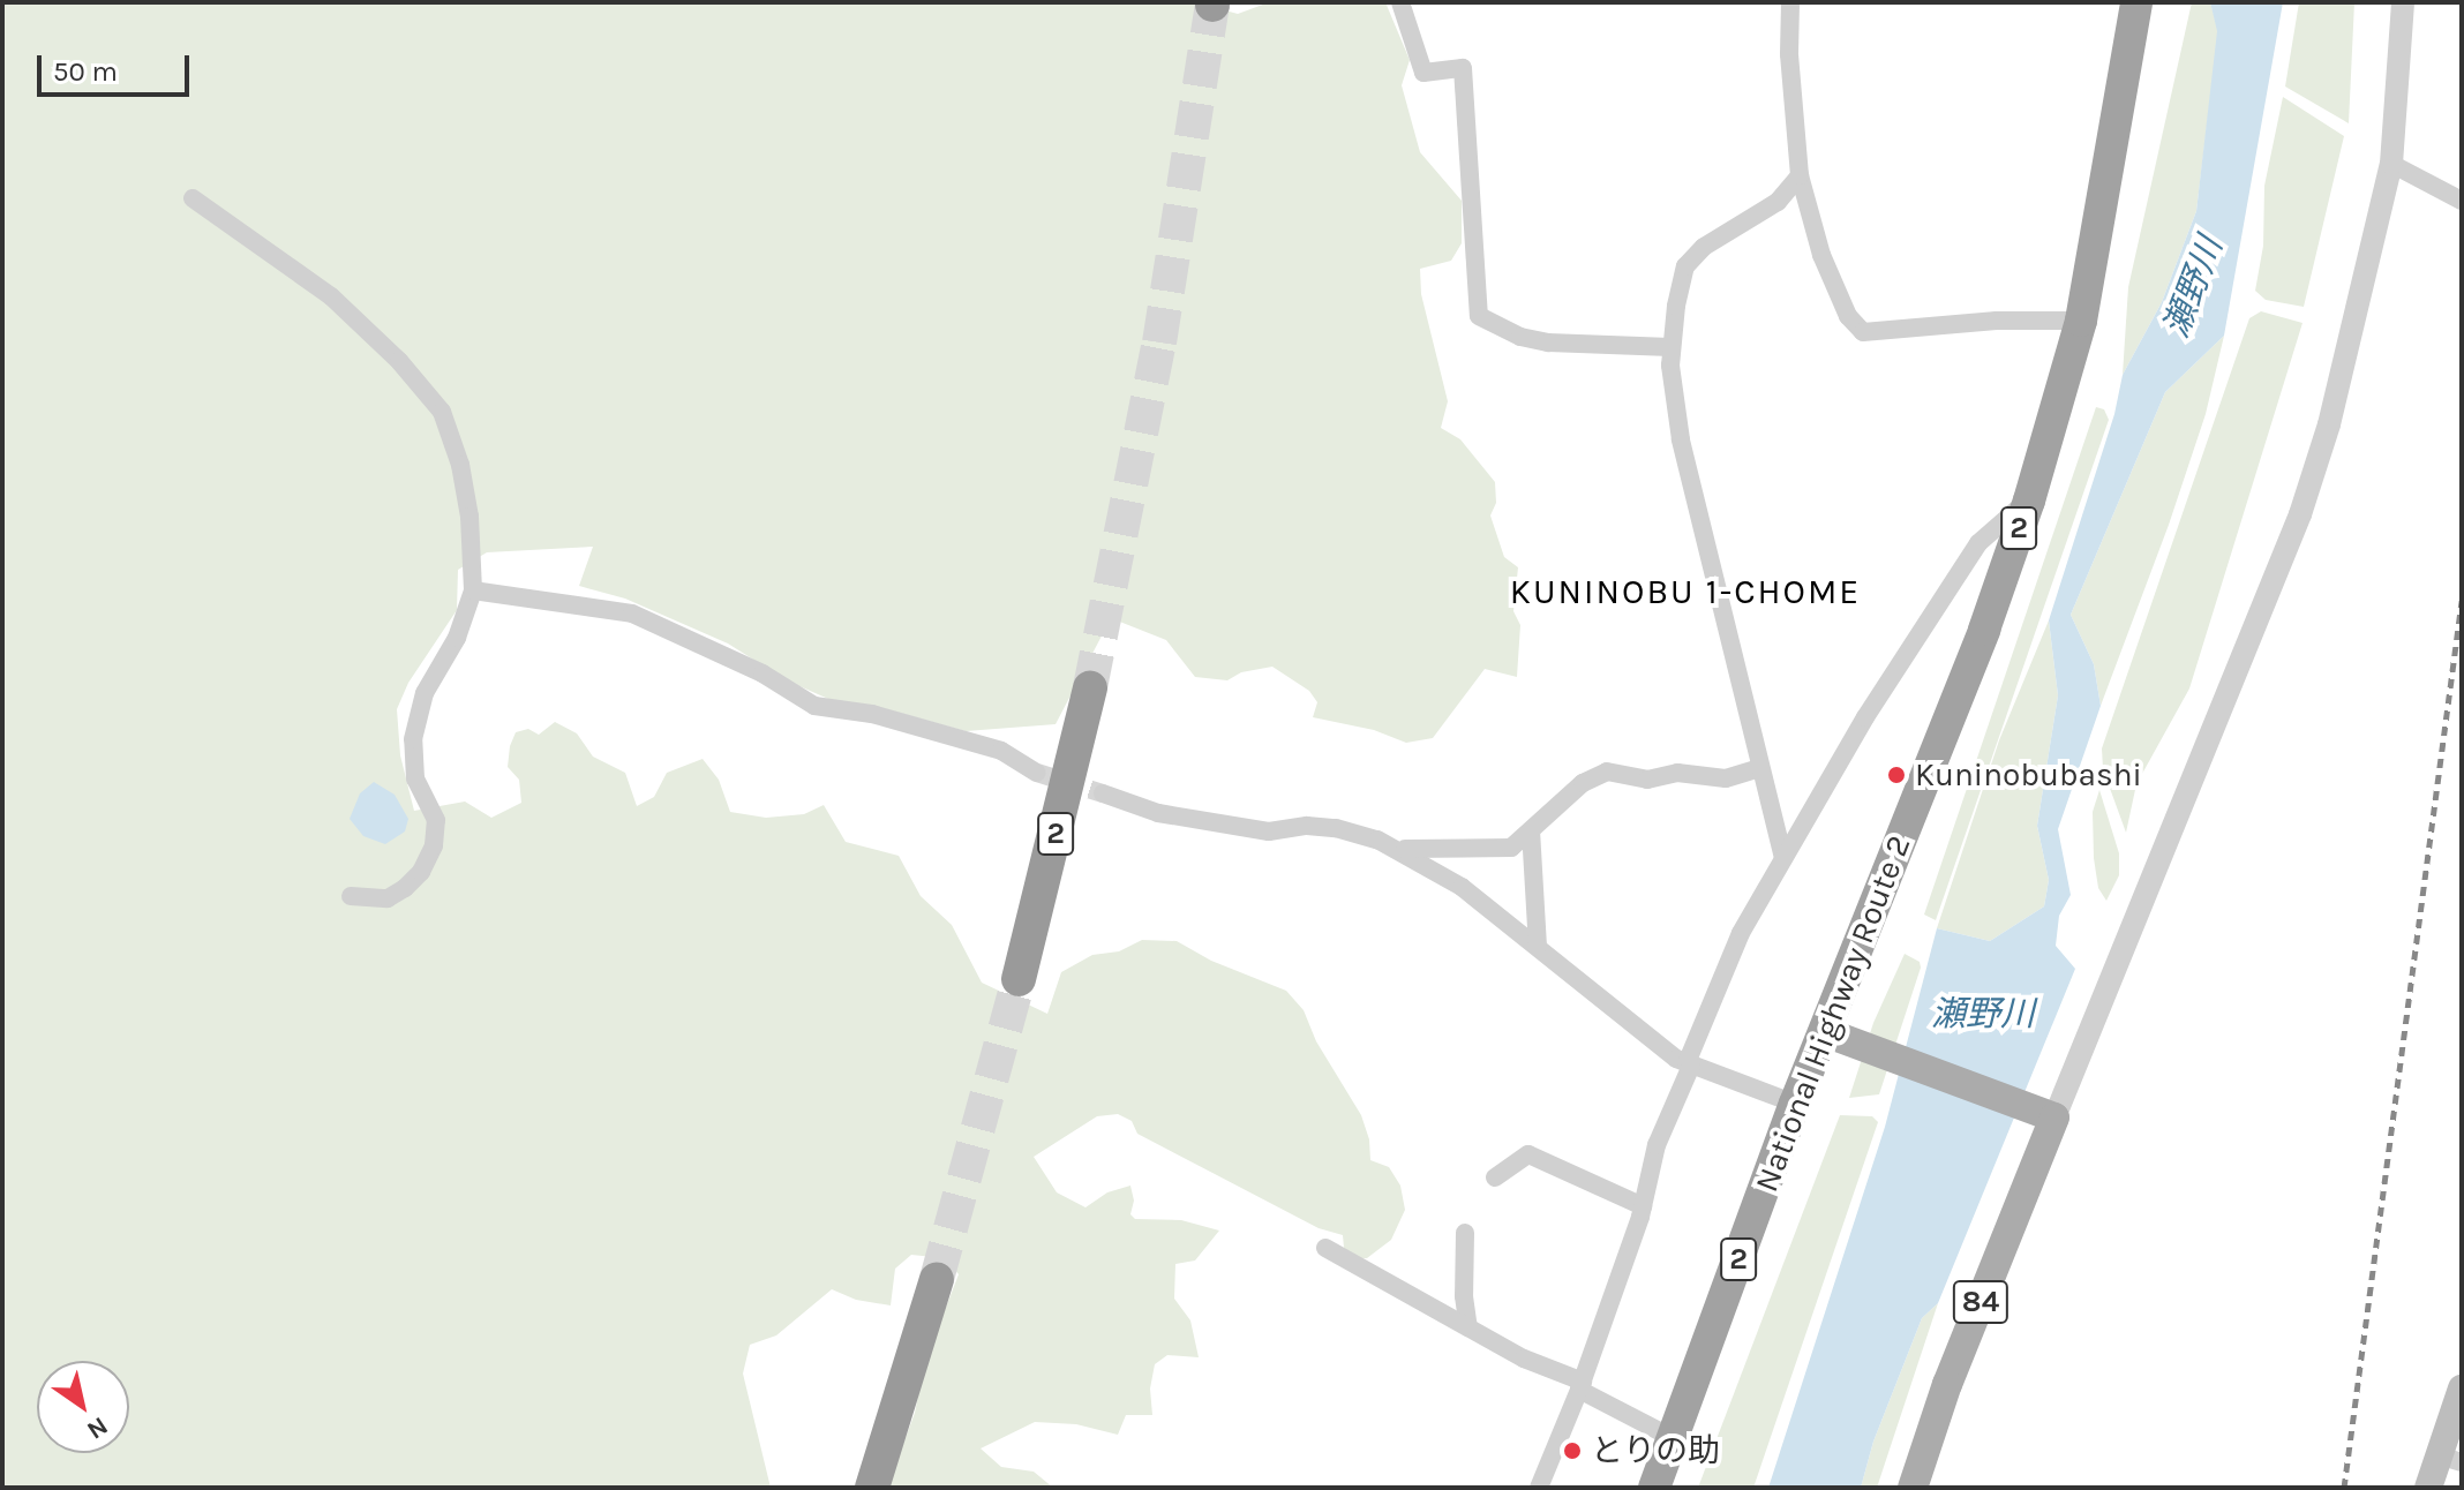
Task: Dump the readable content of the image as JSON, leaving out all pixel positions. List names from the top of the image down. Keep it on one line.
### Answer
{"streets":{"highway":["2","National Highway Route 2"],"main road":["84"]},"districts":["KUNINOBU 1-CHOME"],"water":["瀬野川"],"places":["Kuninobubashi","とりの助"],"scale_bar":"50 m","north":"bottom right"}
